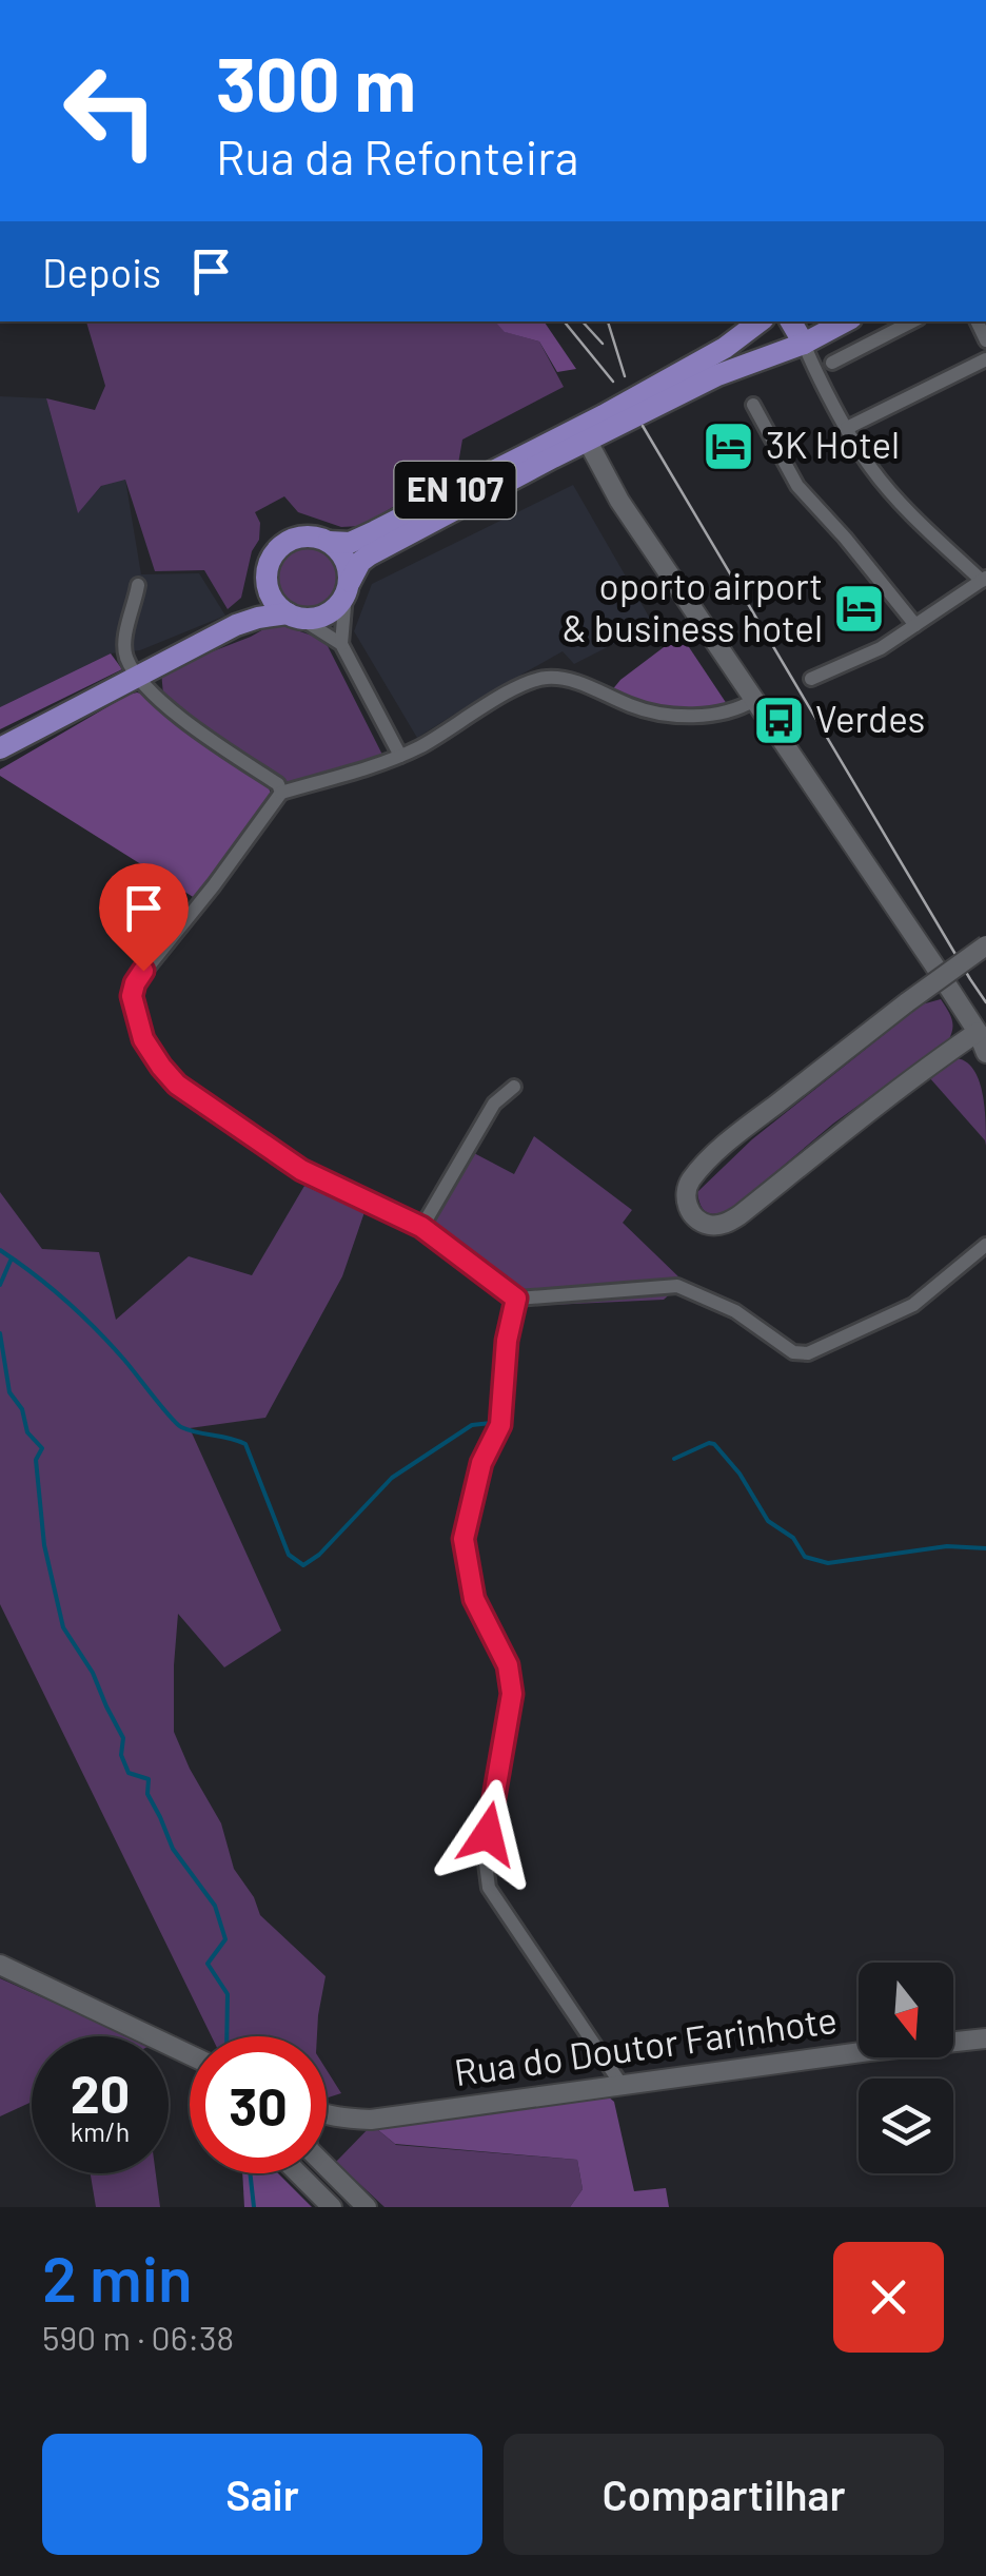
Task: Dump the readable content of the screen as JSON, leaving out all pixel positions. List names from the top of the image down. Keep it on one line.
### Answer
{"streets":{"main road":["EN 107","Rua do Doutor Farinhote"]},"places":{"hotel":["3K Hotel","oporto airport & business hotel"],"bus stop":["Verdes"]},"north":"bottom","page":{"turn":["300 m","Rua da Refonteira"],"then":"Depois","speed":"20 km/h","limit":"30","heading":["2 min","590 m · 06:38"],"buttons":["Sair","Compartilhar"]}}
